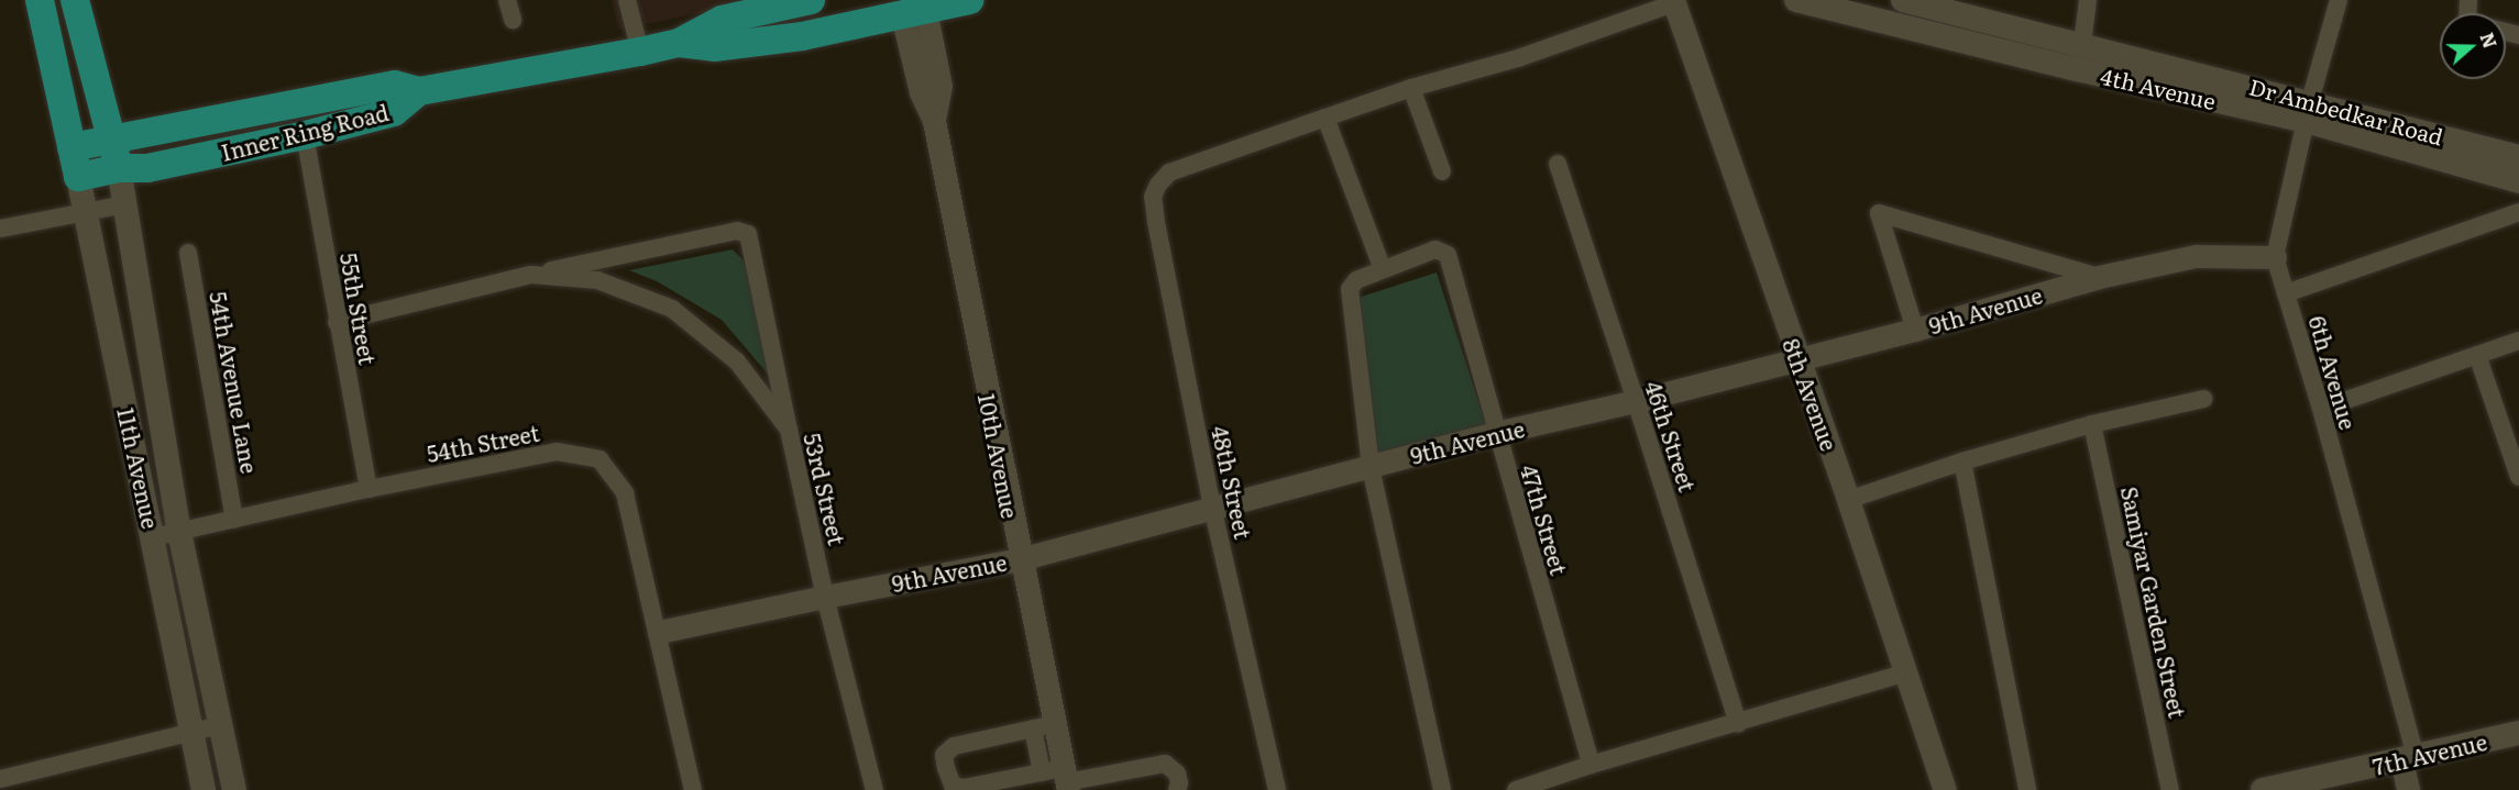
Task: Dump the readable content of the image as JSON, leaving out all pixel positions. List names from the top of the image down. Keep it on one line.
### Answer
{"streets":{"main road":["4th Avenue","Dr Ambedkar Road","Inner Ring Road","11th Avenue","7th Avenue"],"street":["55th Street","9th Avenue","6th Avenue","54th Avenue Lane","8th Avenue","46th Street","54th Street","10th Avenue","48th Street","53rd Street","47th Street","Samiyar Garden Street"]},"crossings":[["4th Avenue","Dr Ambedkar Road"],["4th Avenue","6th Avenue"],["Dr Ambedkar Road","6th Avenue"],["Inner Ring Road","55th Street"],["Inner Ring Road","10th Avenue"],["Inner Ring Road","11th Avenue"],["55th Street","54th Street"],["55th Street","53rd Street"],["9th Avenue","6th Avenue"],["9th Avenue","8th Avenue"],["9th Avenue","46th Street"],["9th Avenue","54th Street"],["9th Avenue","10th Avenue"],["9th Avenue","48th Street"],["9th Avenue","53rd Street"],["9th Avenue","47th Street"],["6th Avenue","7th Avenue"],["54th Avenue Lane","54th Street"],["54th Street","11th Avenue"]],"north":"right"}
